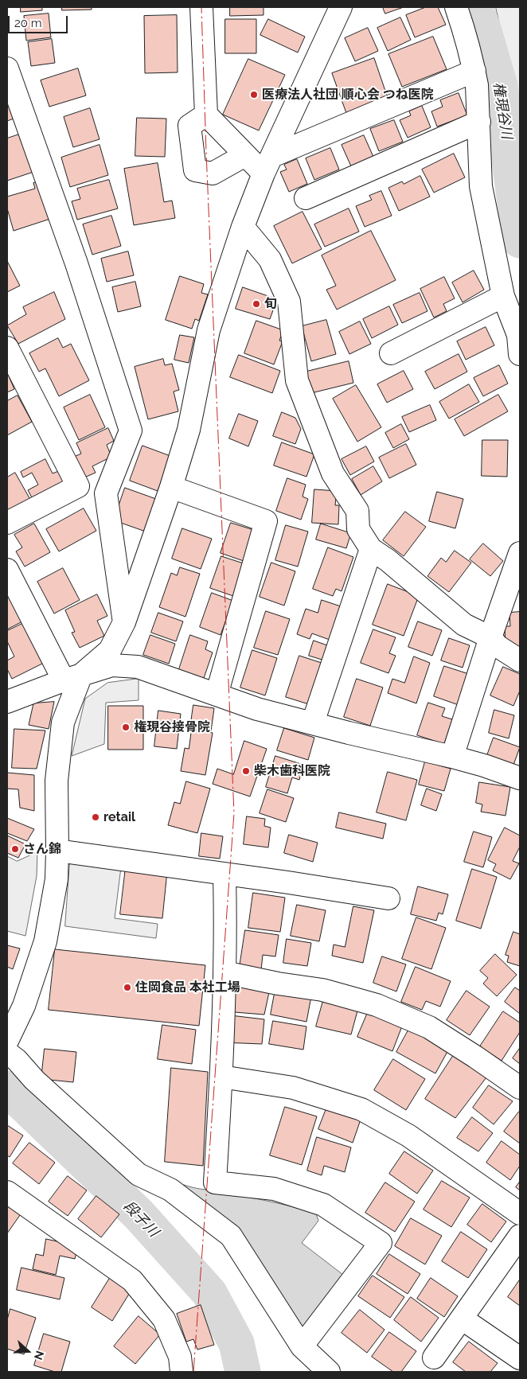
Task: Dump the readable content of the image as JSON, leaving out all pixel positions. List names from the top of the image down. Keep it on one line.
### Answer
{"water":["権現谷川","段子川"],"places":["医療法人社団 順心会 つね医院","旬","権現谷接骨院","柴木歯科医院","retail","さん錦","住岡食品 本社工場"],"scale_bar":"20 m","north":"right"}
